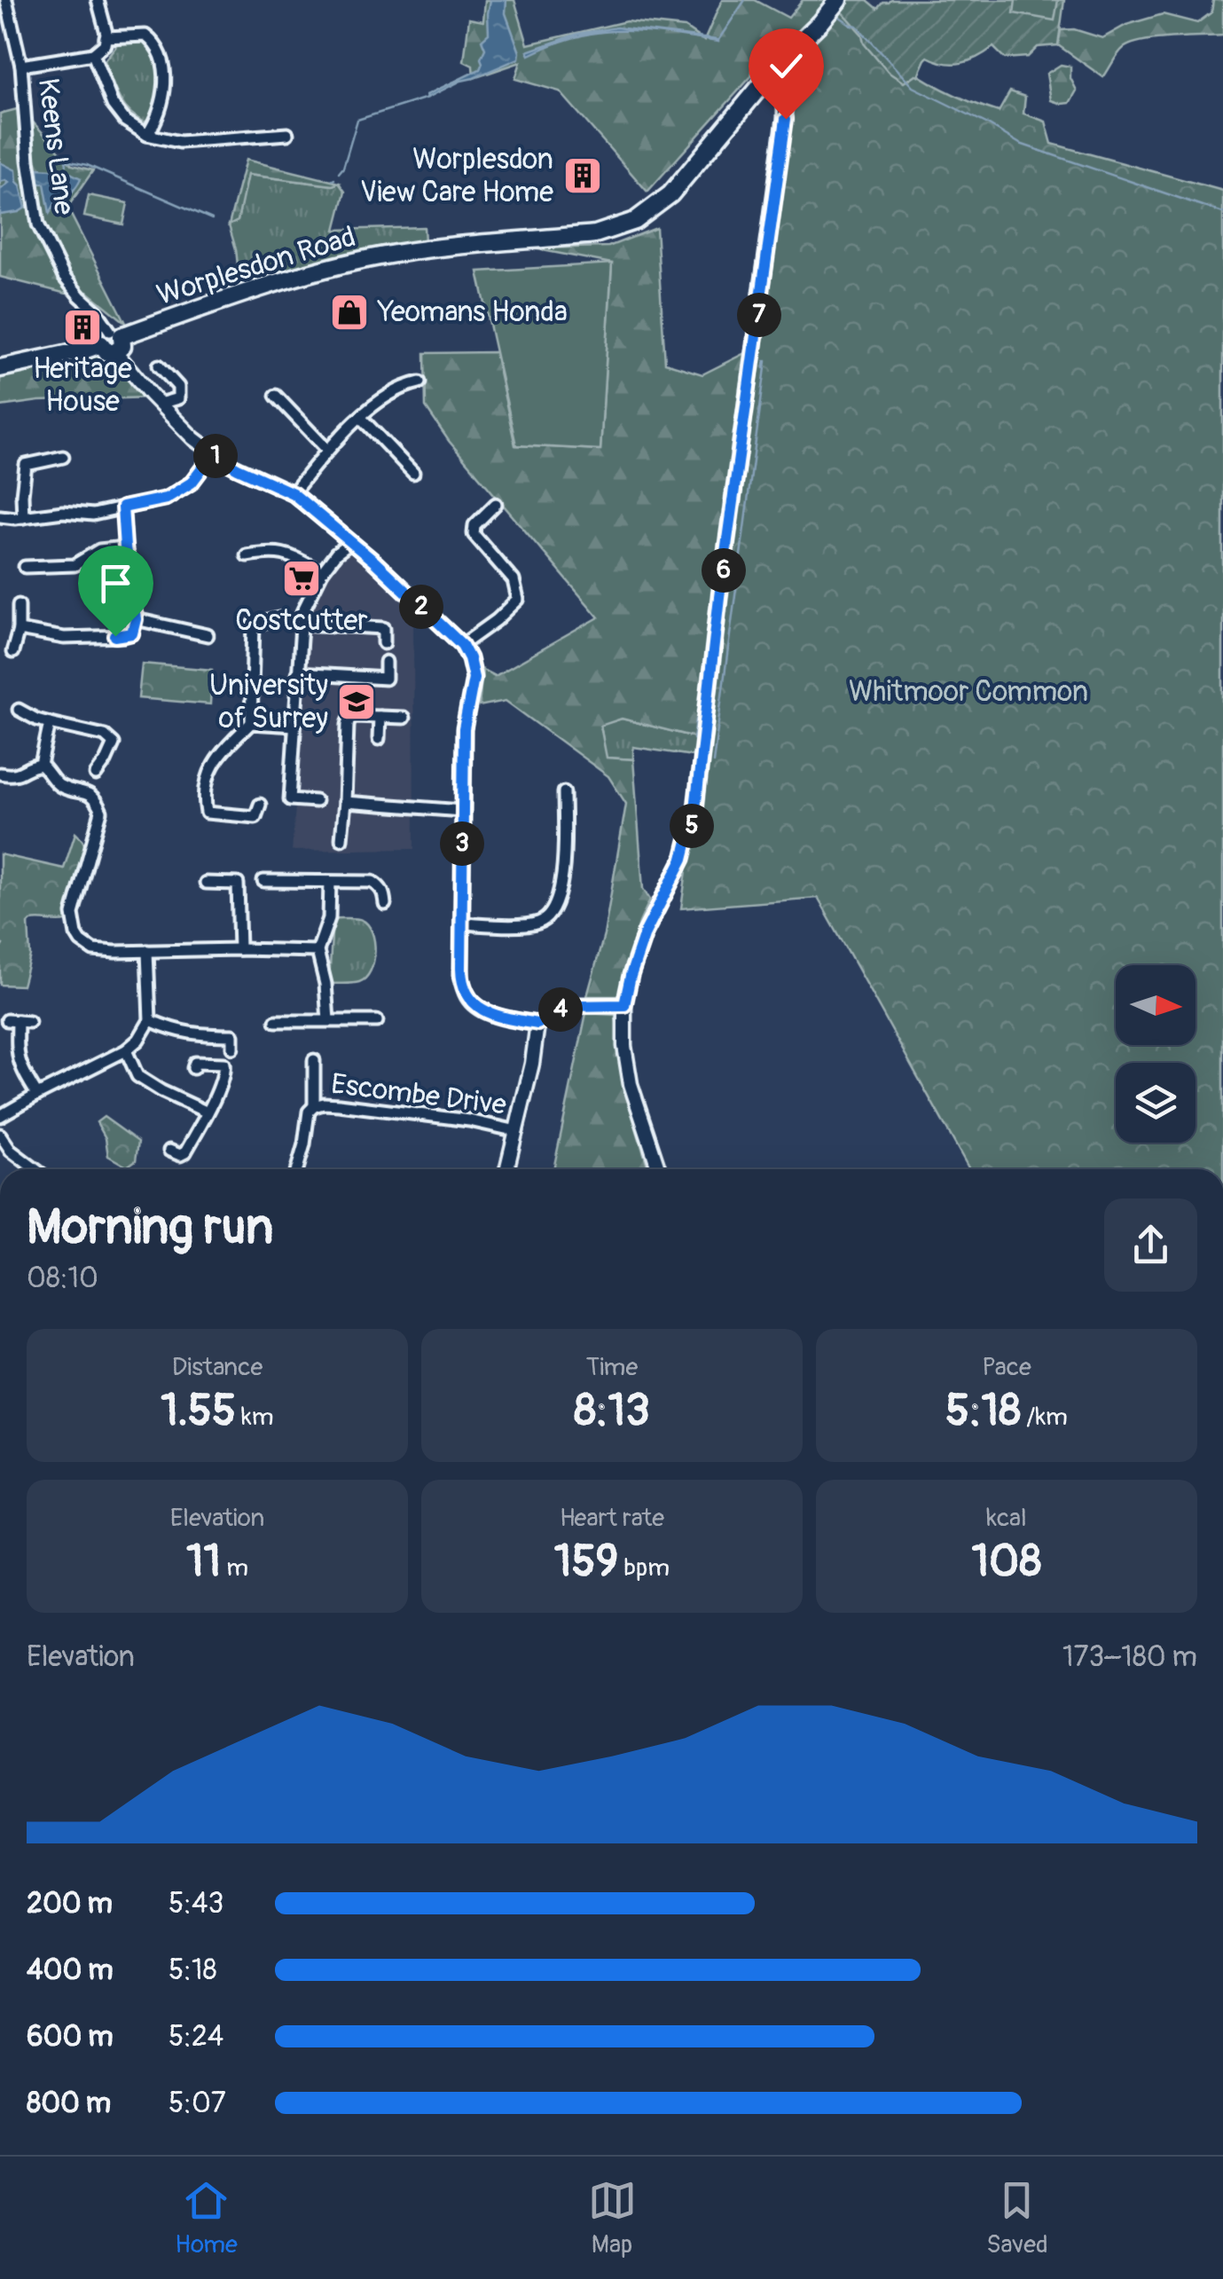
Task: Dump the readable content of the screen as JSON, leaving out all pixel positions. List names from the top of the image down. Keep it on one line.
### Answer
{"streets":{"main road":["Worplesdon Road"],"street":["Keens Lane","Escombe Drive"]},"crossings":[["Keens Lane","Worplesdon Road"]],"parks":["Whitmoor Common"],"places":{"building":["Worplesdon View Care Home","Heritage House"],"shop":["Yeomans Honda"],"supermarket":["Costcutter"],"school or university":["University of Surrey"]},"north":"right","page":{"pins":["7","1","6","2","5","3","4"],"heading":["Morning run","08:10"],"stats":[["Distance","1.55 km"],["Time","8:13"],["Pace","5:18 /km"],["Elevation","11 m"],["Heart rate","159 bpm"],["kcal","108"]],"chart":["Elevation","173–180 m"],"list":[{"name":"200 m","note":"5:43"},{"name":"400 m","note":"5:18"},{"name":"600 m","note":"5:24"},{"name":"800 m","note":"5:07"}],"tabs":["Home","Map","Saved"]}}
